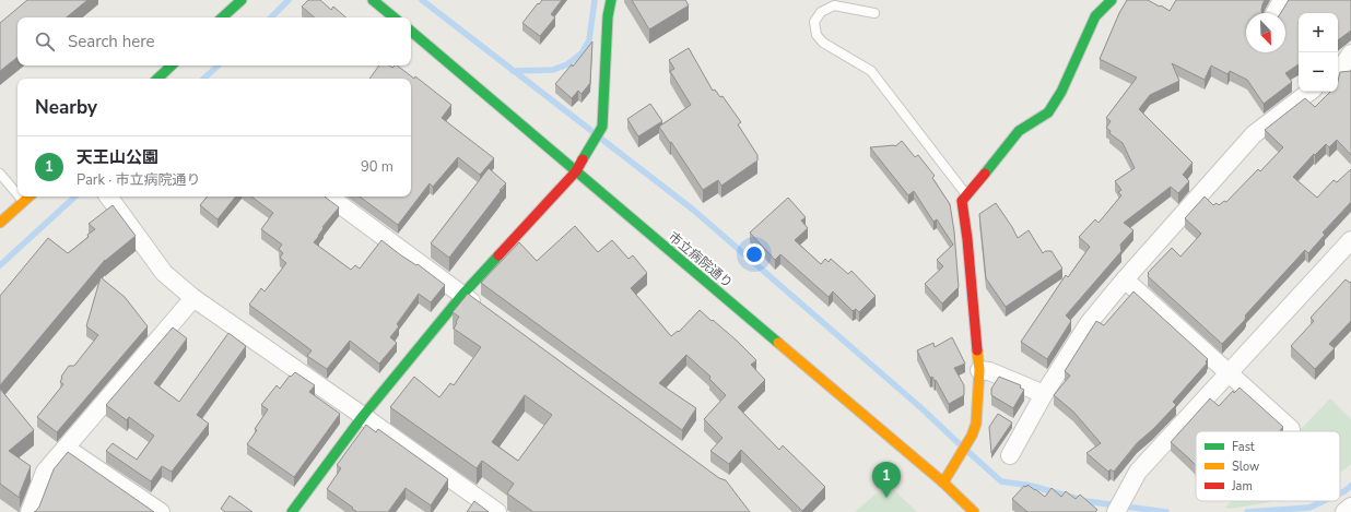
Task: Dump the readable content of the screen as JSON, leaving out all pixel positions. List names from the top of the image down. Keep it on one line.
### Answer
{"streets":{"street":["市立病院通り"]},"legend":["Fast","Slow","Jam"],"north":"bottom right","page":{"map_buttons":["+","−"],"search":"Search here","heading":"Nearby","list":[{"mark":"1","name":"天王山公園","note":"Park · 市立病院通り","value":"90 m"}],"pins":"1"}}
